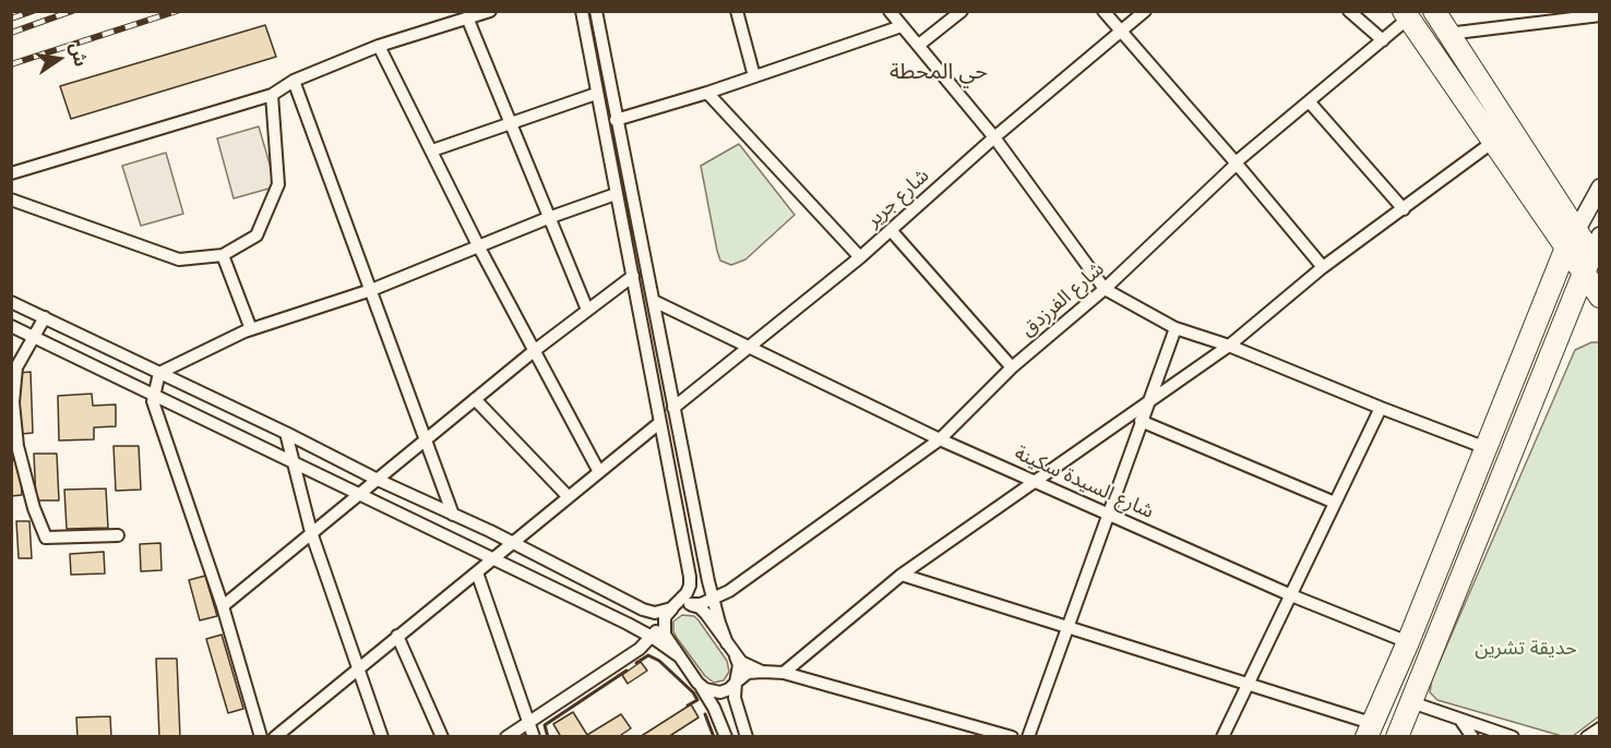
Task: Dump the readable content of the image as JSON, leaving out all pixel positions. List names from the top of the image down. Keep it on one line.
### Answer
{"streets":{"street":["شارع جرير","شارع الفرزدق","شارع السيدة سكينة"]},"crossings":[["شارع جرير","شارع السيدة سكينة"],["شارع الفرزدق","شارع السيدة سكينة"]],"districts":["حي المحطة"],"parks":["حديقة تشرين"],"north":"right"}
